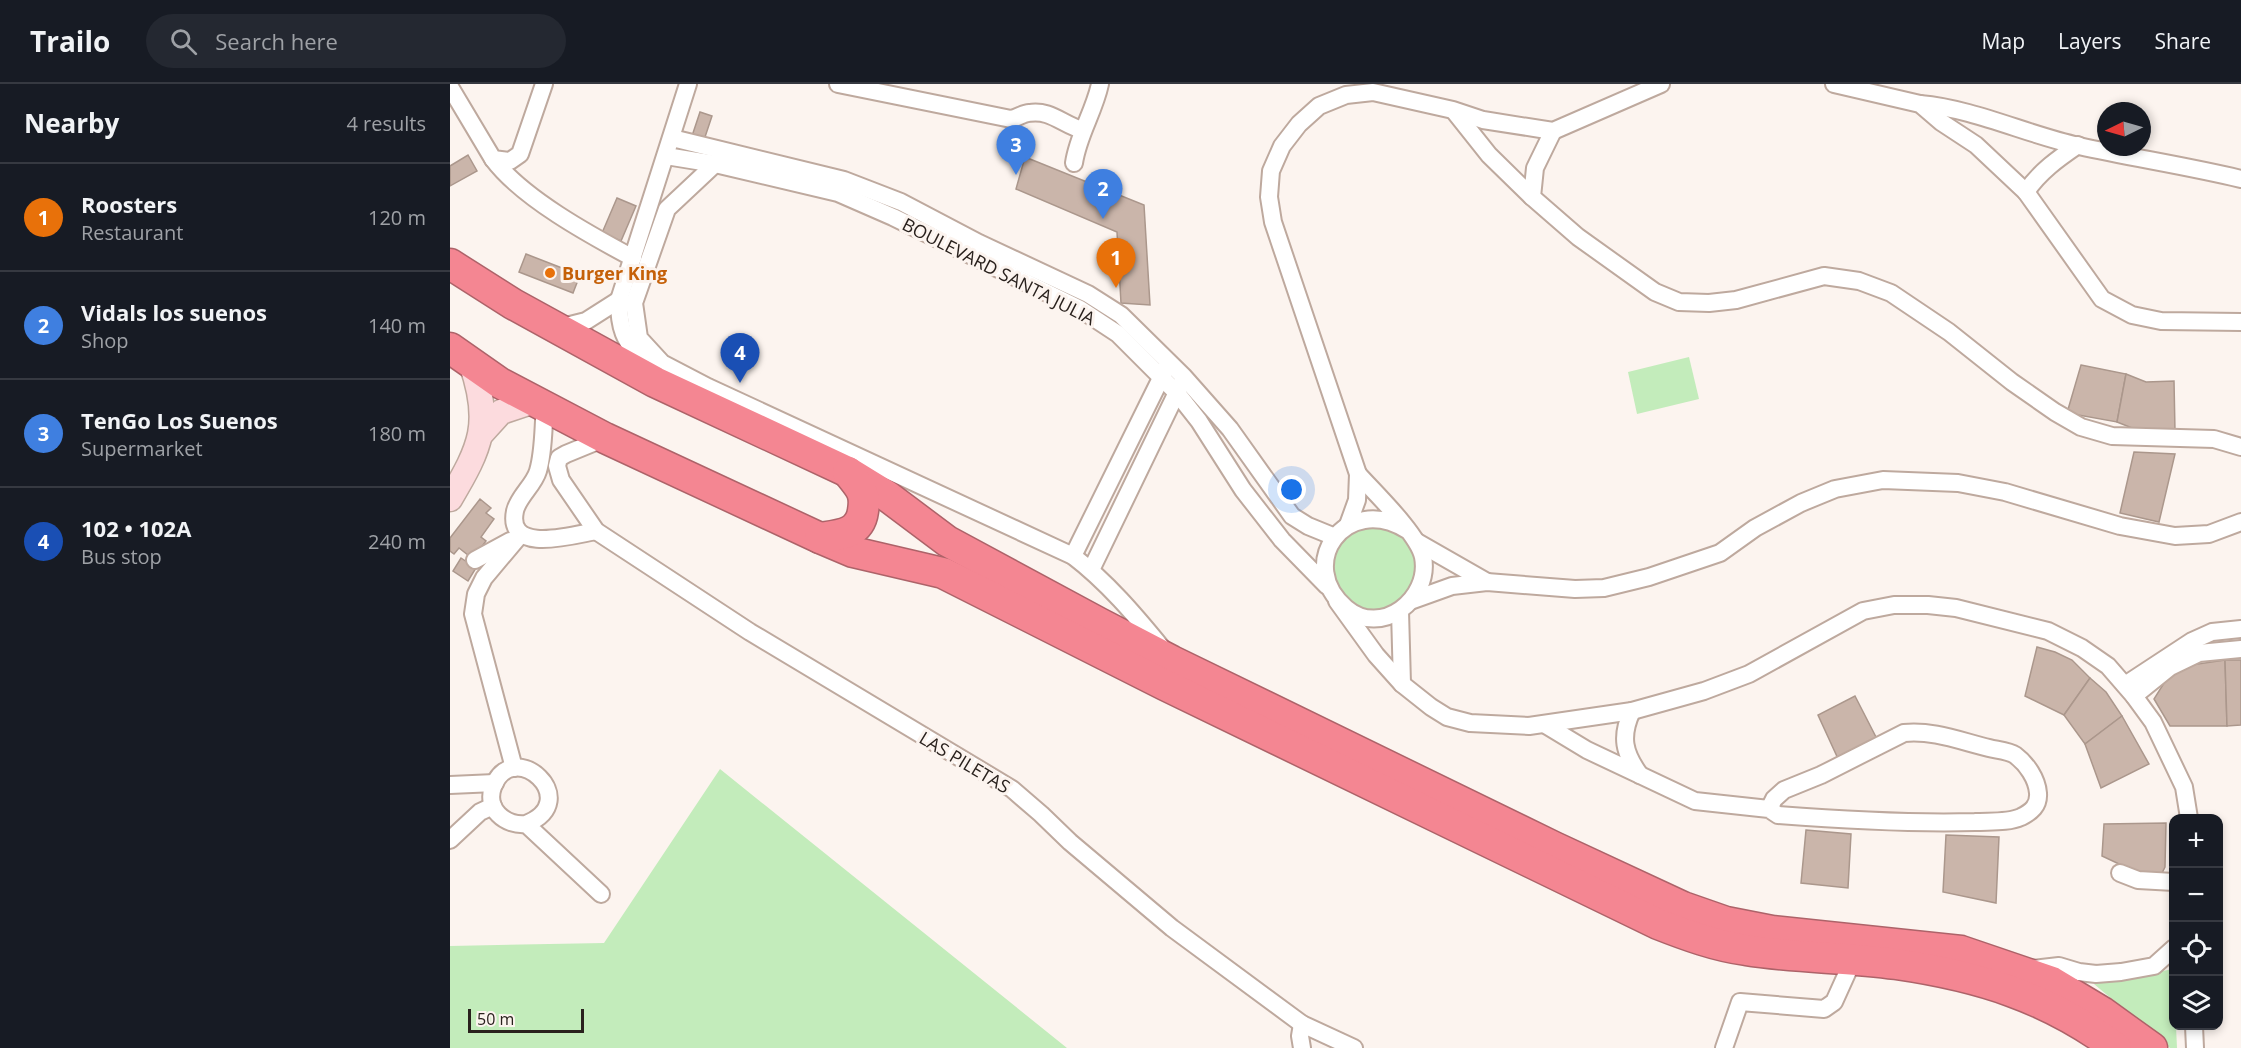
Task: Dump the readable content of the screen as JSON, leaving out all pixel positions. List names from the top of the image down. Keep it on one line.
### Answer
{"streets":{"street":["BOULEVARD SANTA JULIA","LAS PILETAS"]},"places":["Burger King"],"scale_bar":"50 m","north":"left","page":{"header":"Trailo","search":"Search here","nav":["Map","Layers","Share"],"heading":["Nearby","4 results"],"pins":["3","2","1","4"],"list":[{"mark":"1","name":"Roosters","note":"Restaurant","value":"120 m"},{"mark":"2","name":"Vidals los suenos","note":"Shop","value":"140 m"},{"mark":"3","name":"TenGo Los Suenos","note":"Supermarket","value":"180 m"},{"mark":"4","name":"102 • 102A","note":"Bus stop","value":"240 m"}],"map_buttons":["+","−"],"scale":"50 m"}}
